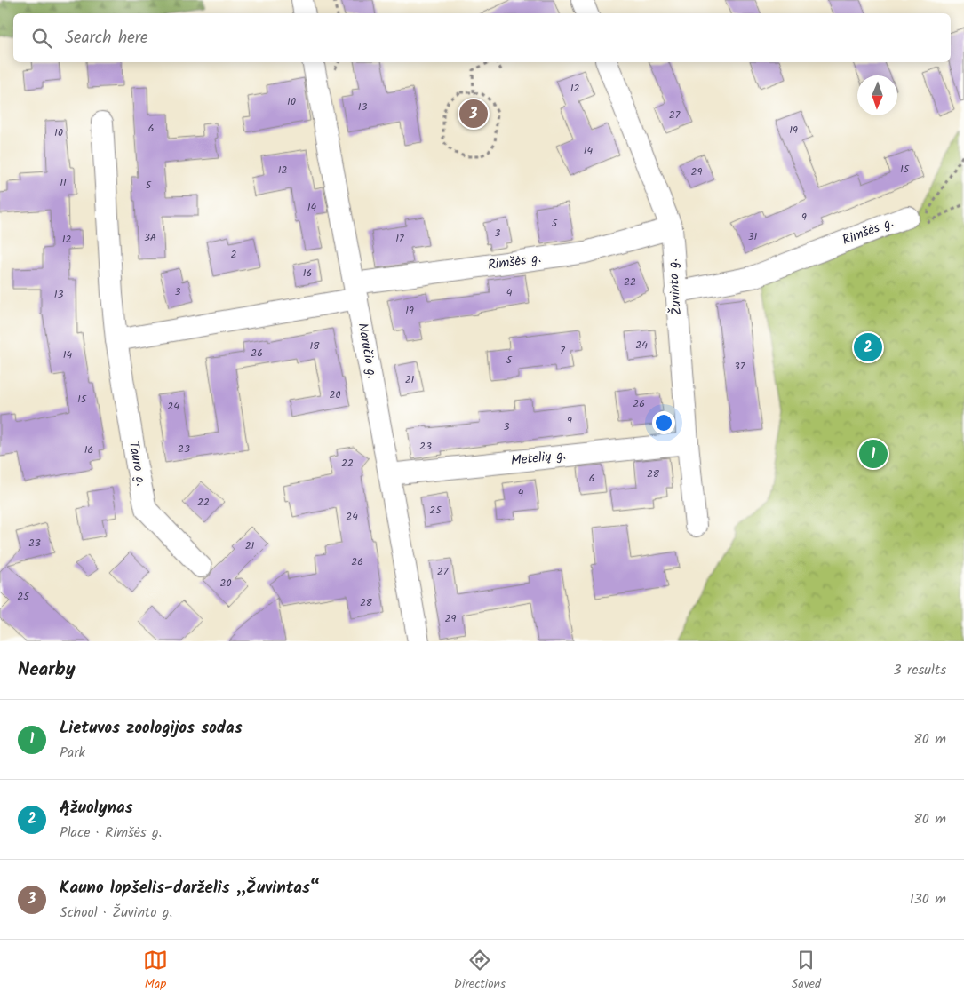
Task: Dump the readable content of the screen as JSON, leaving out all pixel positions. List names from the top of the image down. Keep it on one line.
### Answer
{"streets":{"street":["Rimšės g.","Žuvinto g.","Naručio g.","Metelių g.","Tauro g."]},"crossings":[["Rimšės g.","Žuvinto g."],["Rimšės g.","Naručio g."],["Žuvinto g.","Metelių g."],["Naručio g.","Metelių g."]],"house_numbers":["12","10","13","27","6","19","10","14","15","12","29","11","5","14","9","5","3","31","3A","17","12","2","16","22","3","4","13","19","24","18","7","26","14","5","37","21","20","15","26","24","9","3","23","23","16","22","28","6","4","22","25","24","23","21","26","27","20","25","28","29"],"north":"bottom","page":{"search":"Search here","pins":["3","2","1"],"heading":["Nearby","3 results"],"list":[{"mark":"1","name":"Lietuvos zoologijos sodas","note":"Park","value":"80 m"},{"mark":"2","name":"Ąžuolynas","note":"Place · Rimšės g.","value":"80 m"},{"mark":"3","name":"Kauno lopšelis-darželis „Žuvintas“","note":"School · Žuvinto g.","value":"130 m"}],"nav":["Map","Directions","Saved"]}}
